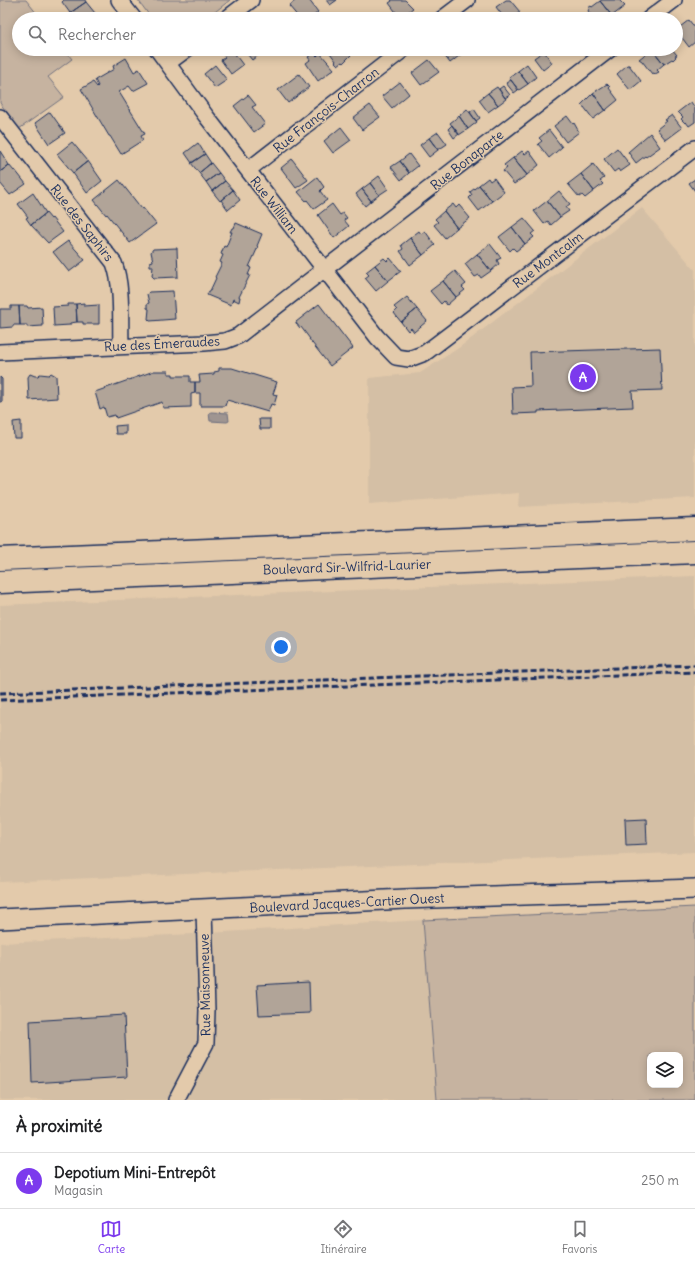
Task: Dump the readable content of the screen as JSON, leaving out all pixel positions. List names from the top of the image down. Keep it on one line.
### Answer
{"streets":{"highway":["Boulevard Sir-Wilfrid-Laurier"],"main road":["Boulevard Jacques-Cartier Ouest"],"street":["Rue François-Charron","Rue Bonaparte","Rue William","Rue des Saphirs","Rue Montcalm","Rue des Émeraudes","Rue Maisonneuve"]},"crossings":[["Rue François-Charron","Rue William"],["Rue Bonaparte","Rue William"],["Rue Bonaparte","Rue des Émeraudes"],["Rue William","Rue Montcalm"],["Rue William","Rue des Émeraudes"],["Rue des Saphirs","Rue des Émeraudes"],["Boulevard Jacques-Cartier Ouest","Rue Maisonneuve"]],"page":{"search":"Rechercher","pins":"A","heading":"À proximité","list":[{"mark":"A","name":"Depotium Mini-Entrepôt","note":"Magasin","value":"250 m"}],"nav":["Carte","Itinéraire","Favoris"]}}
